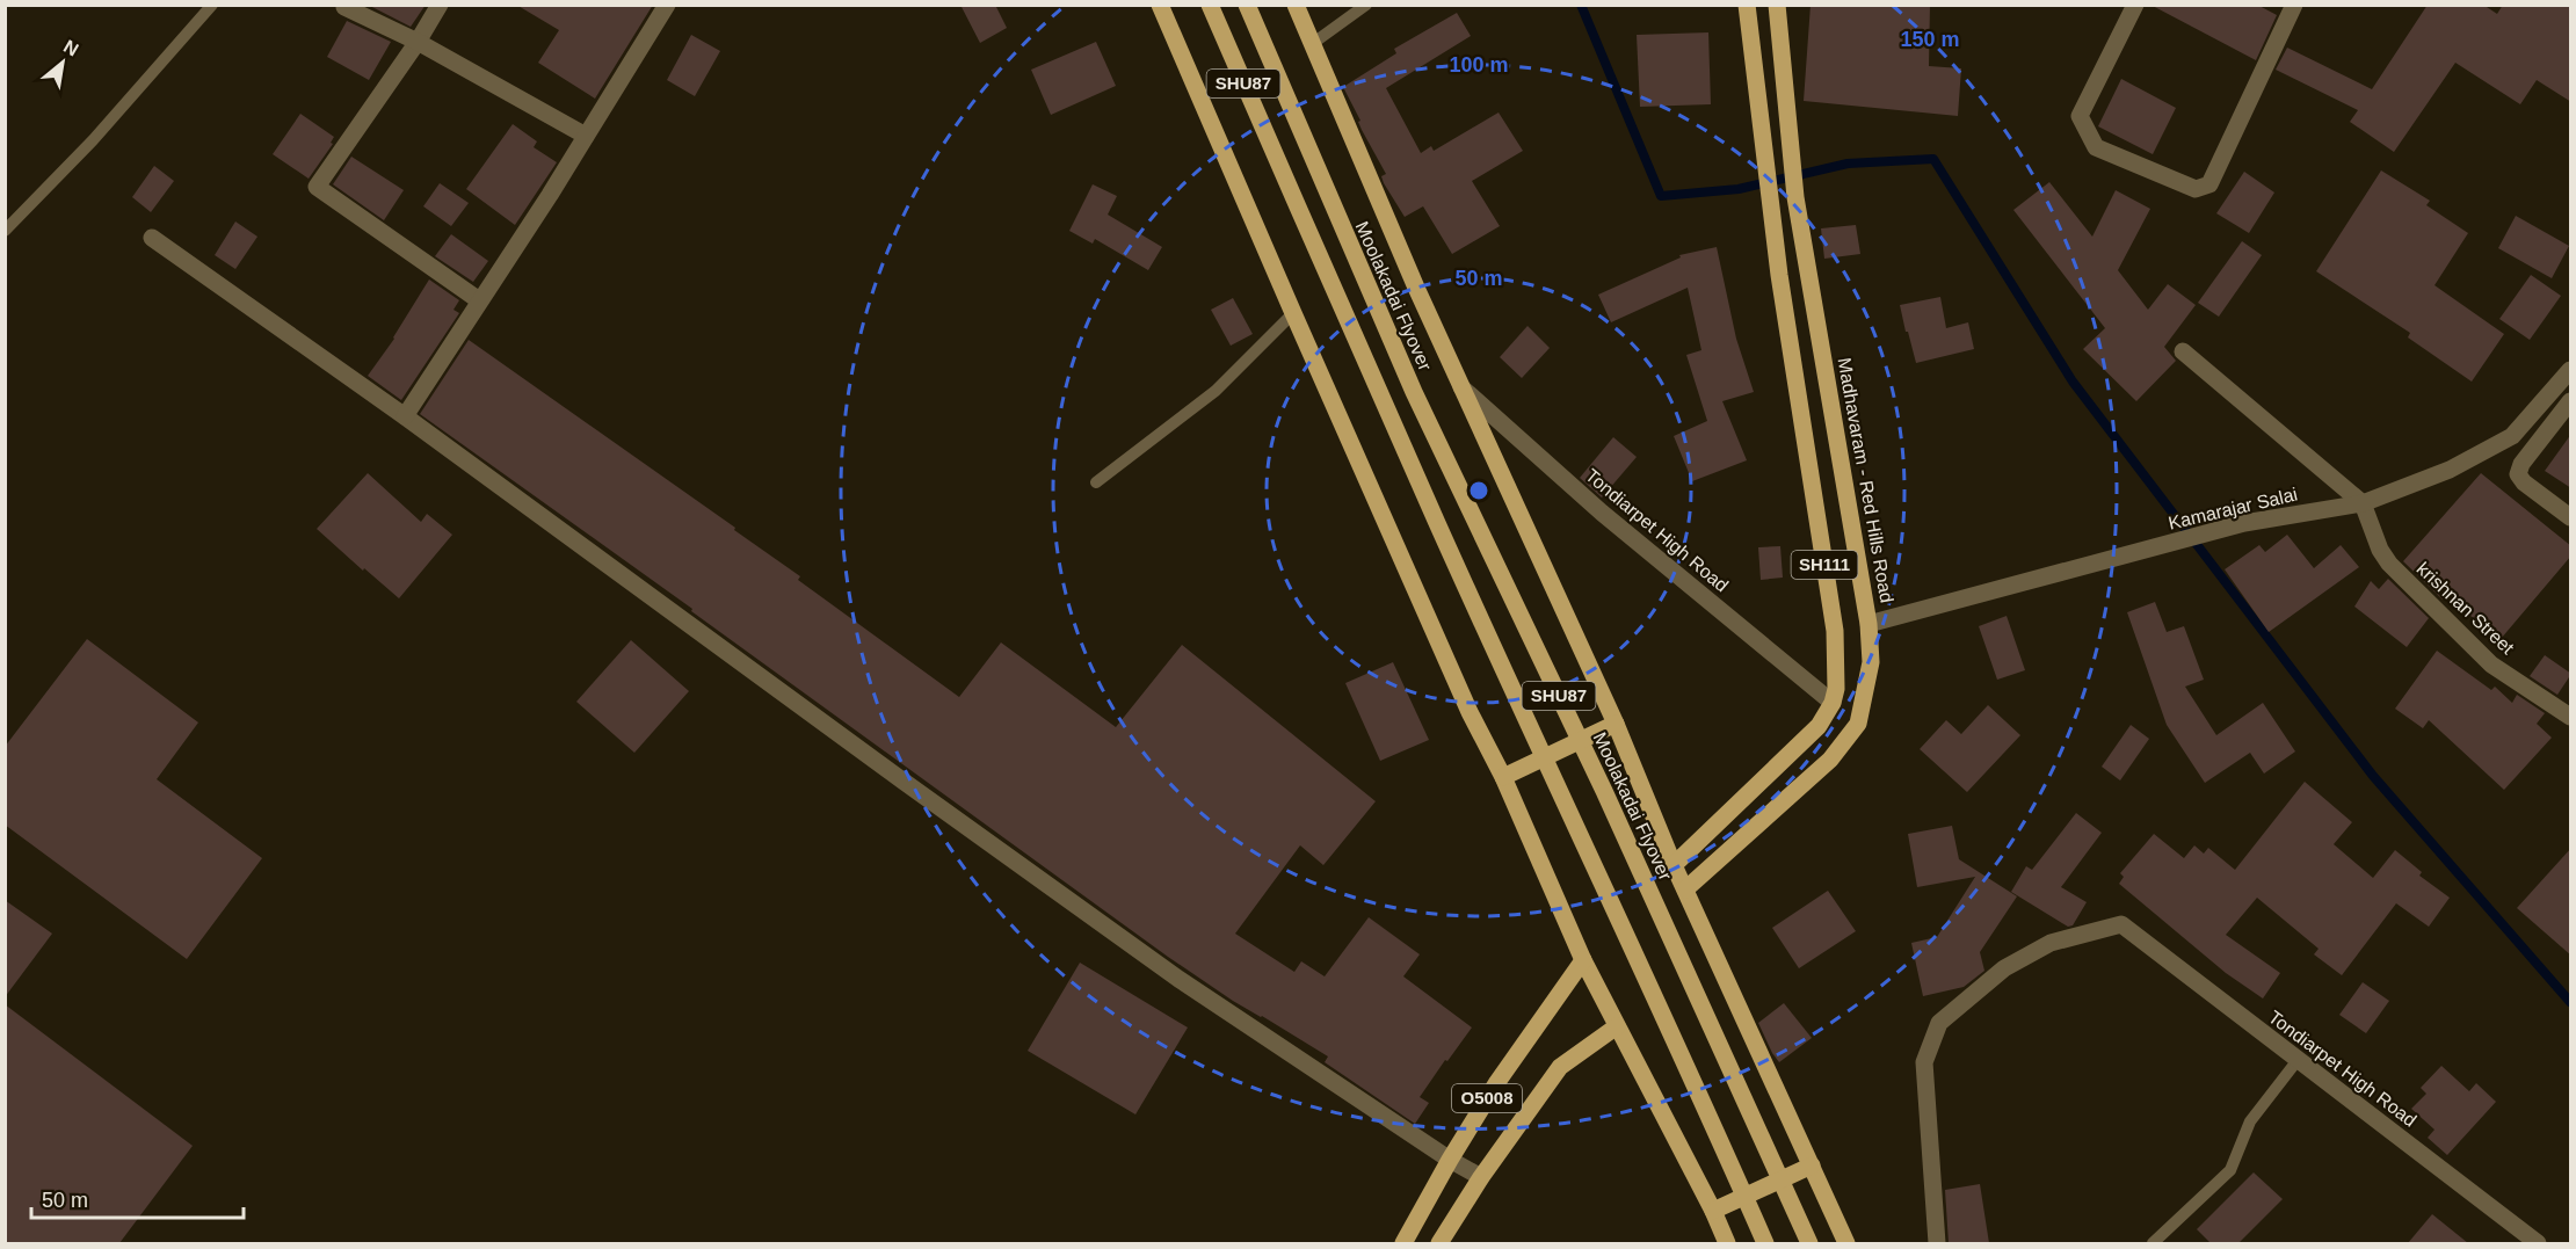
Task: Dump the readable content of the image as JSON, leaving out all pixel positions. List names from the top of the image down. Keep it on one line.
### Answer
{"streets":{"main road":["SHU87","Moolakadai Flyover","Madhavaram - Red Hills Road","SH111","O5008"],"street":["Kamarajar Salai","Tondiarpet High Road","krishnan Street"]},"crossings":[["Madhavaram - Red Hills Road","Kamarajar Salai"],["Kamarajar Salai","krishnan Street"],["Tondiarpet High Road","SH111"]],"scale_bar":"50 m","north":"top right","rings":["150 m","100 m","50 m"]}
